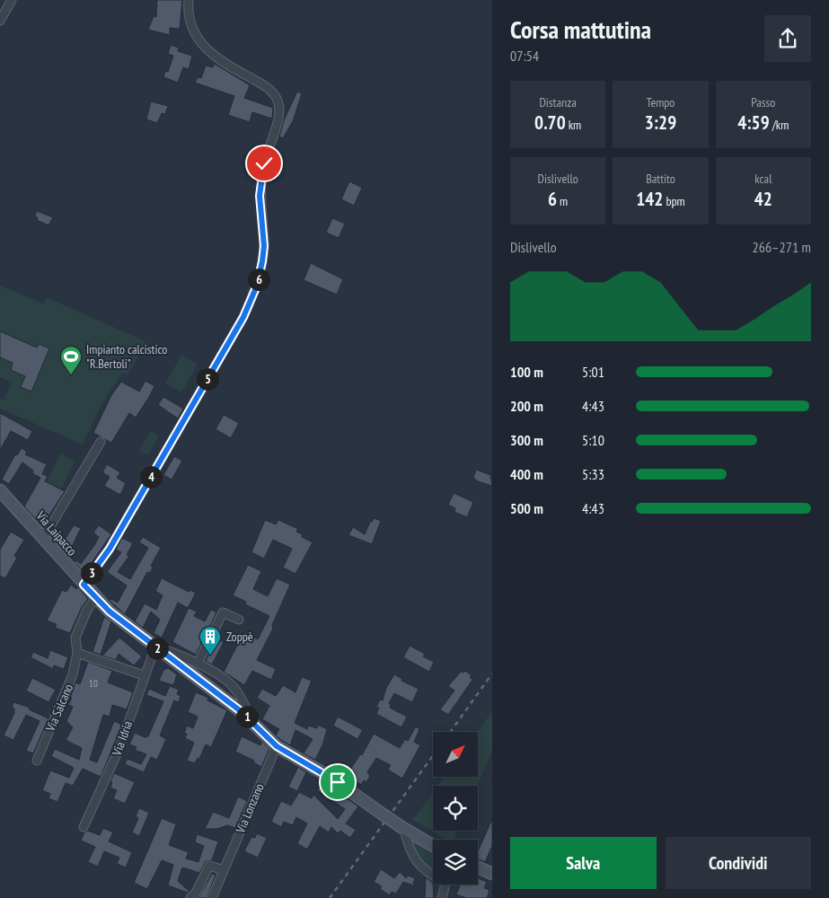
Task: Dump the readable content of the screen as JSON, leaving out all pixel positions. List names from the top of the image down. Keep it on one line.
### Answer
{"streets":{"street":["Via Laipacco","Via Salcano","Via Idria","Via Lonzano"]},"crossings":[["Via Laipacco","Via Salcano"],["Via Laipacco","Via Idria"],["Via Laipacco","Via Lonzano"]],"places":{"sports":["Impianto calcistico \"R.Bertoli\""],"building":["Zoppè"]},"house_numbers":["10"],"north":"top right","page":{"heading":["Corsa mattutina","07:54"],"stats":[["Distanza","0.70 km"],["Tempo","3:29"],["Passo","4:59 /km"],["Dislivello","6 m"],["Battito","142 bpm"],["kcal","42"]],"chart":["Dislivello","266–271 m"],"pins":["6","5","4","3","2","1"],"list":[{"name":"100 m","note":"5:01"},{"name":"200 m","note":"4:43"},{"name":"300 m","note":"5:10"},{"name":"400 m","note":"5:33"},{"name":"500 m","note":"4:43"}],"buttons":["Salva","Condividi"]}}
